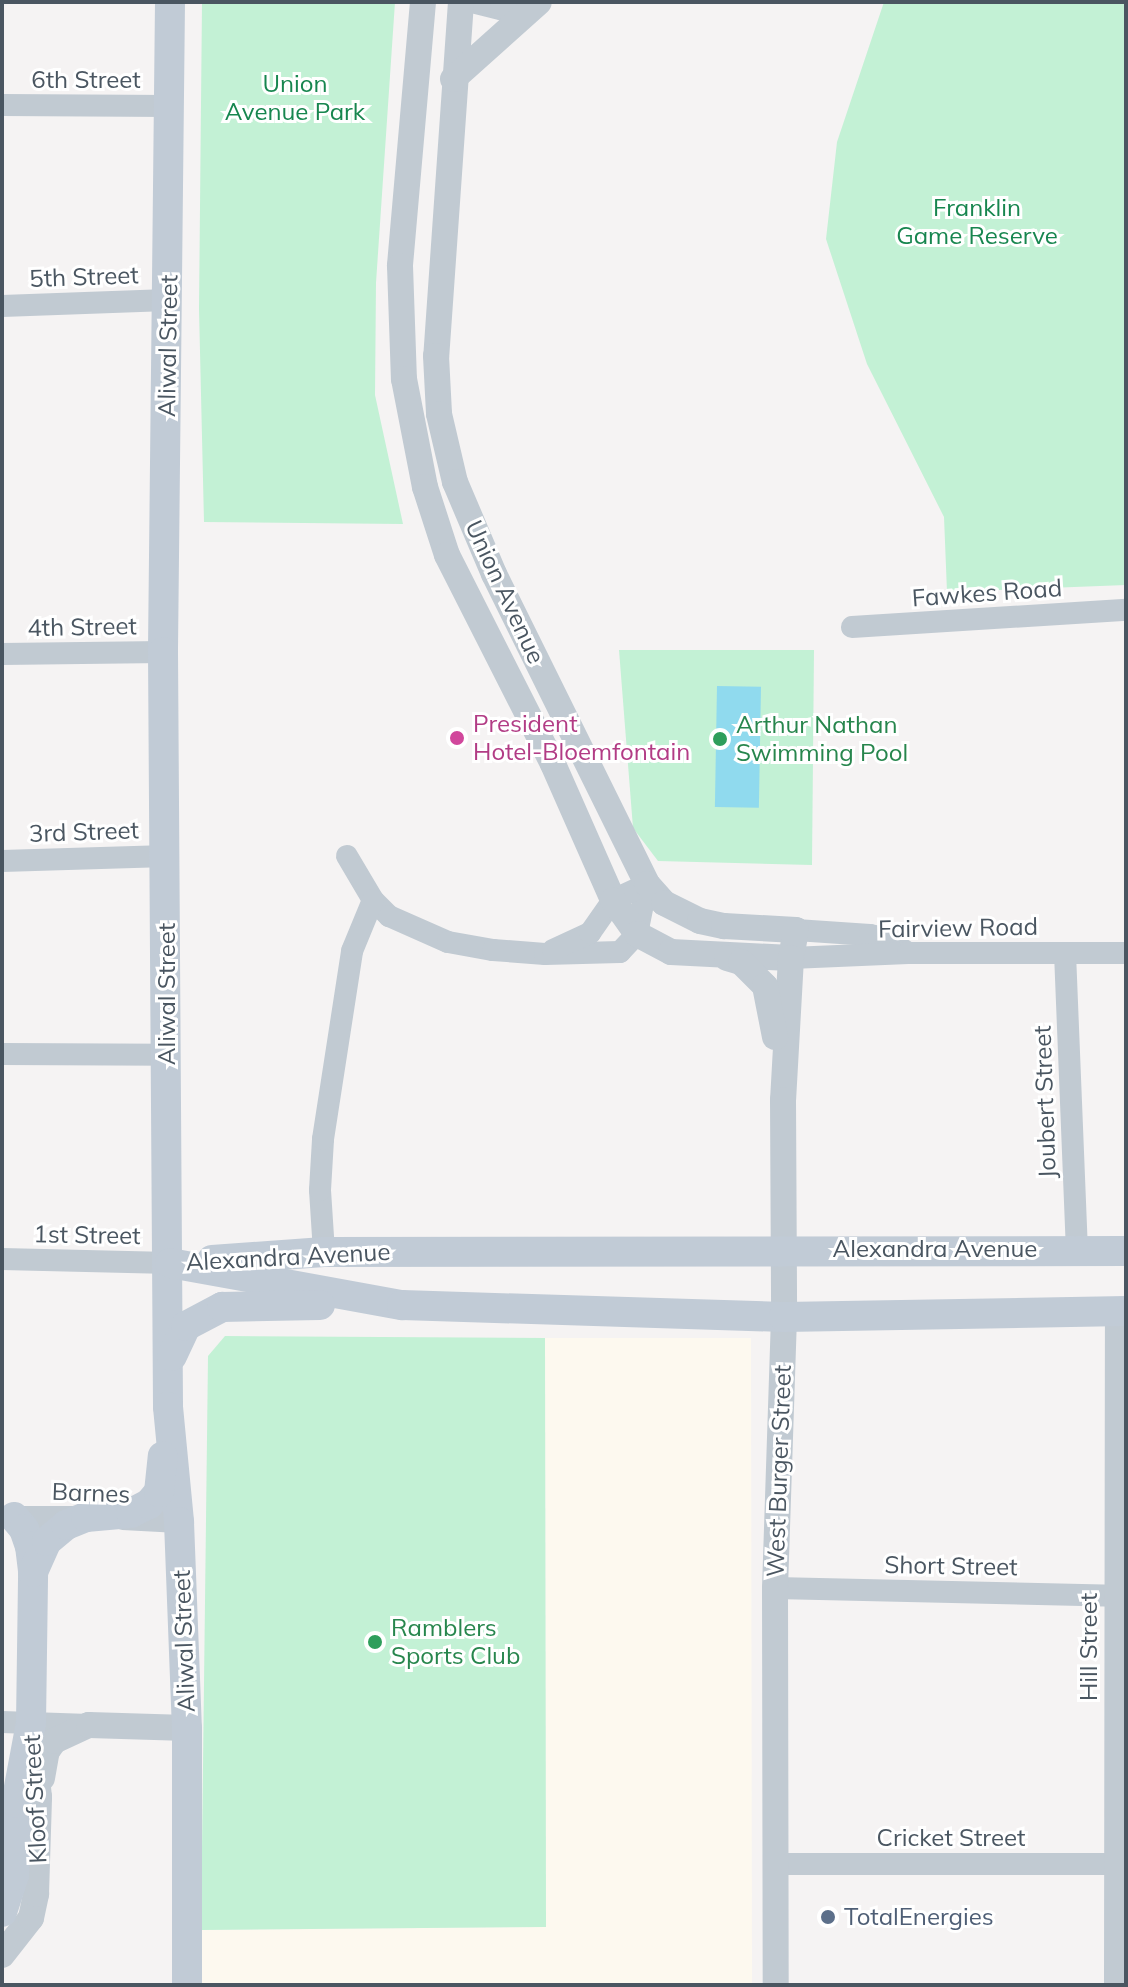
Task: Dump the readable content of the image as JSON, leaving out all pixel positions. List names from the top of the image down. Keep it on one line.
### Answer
{"streets":{"main road":["Aliwal Street","Alexandra Avenue","Kloof Street"],"street":["6th Street","5th Street","Union Avenue","Fawkes Road","4th Street","3rd Street","Fairview Road","Joubert Street","1st Street","West Burger Street","Barnes","Short Street","Hill Street","Cricket Street"]},"crossings":[["6th Street","Aliwal Street"],["5th Street","Aliwal Street"],["Aliwal Street","4th Street"],["Aliwal Street","3rd Street"],["Aliwal Street","1st Street"],["Aliwal Street","Alexandra Avenue"],["Aliwal Street","Barnes"],["Union Avenue","Fairview Road"],["Union Avenue","West Burger Street"],["Fairview Road","Joubert Street"],["Fairview Road","West Burger Street"],["Joubert Street","Alexandra Avenue"],["1st Street","Alexandra Avenue"],["Alexandra Avenue","West Burger Street"],["Alexandra Avenue","Hill Street"],["West Burger Street","Short Street"],["West Burger Street","Cricket Street"],["Short Street","Hill Street"],["Hill Street","Cricket Street"]],"parks":["Union Avenue Park","Franklin Game Reserve"],"places":["President Hotel-Bloemfontain","Arthur Nathan Swimming Pool","Ramblers Sports Club","TotalEnergies"]}
